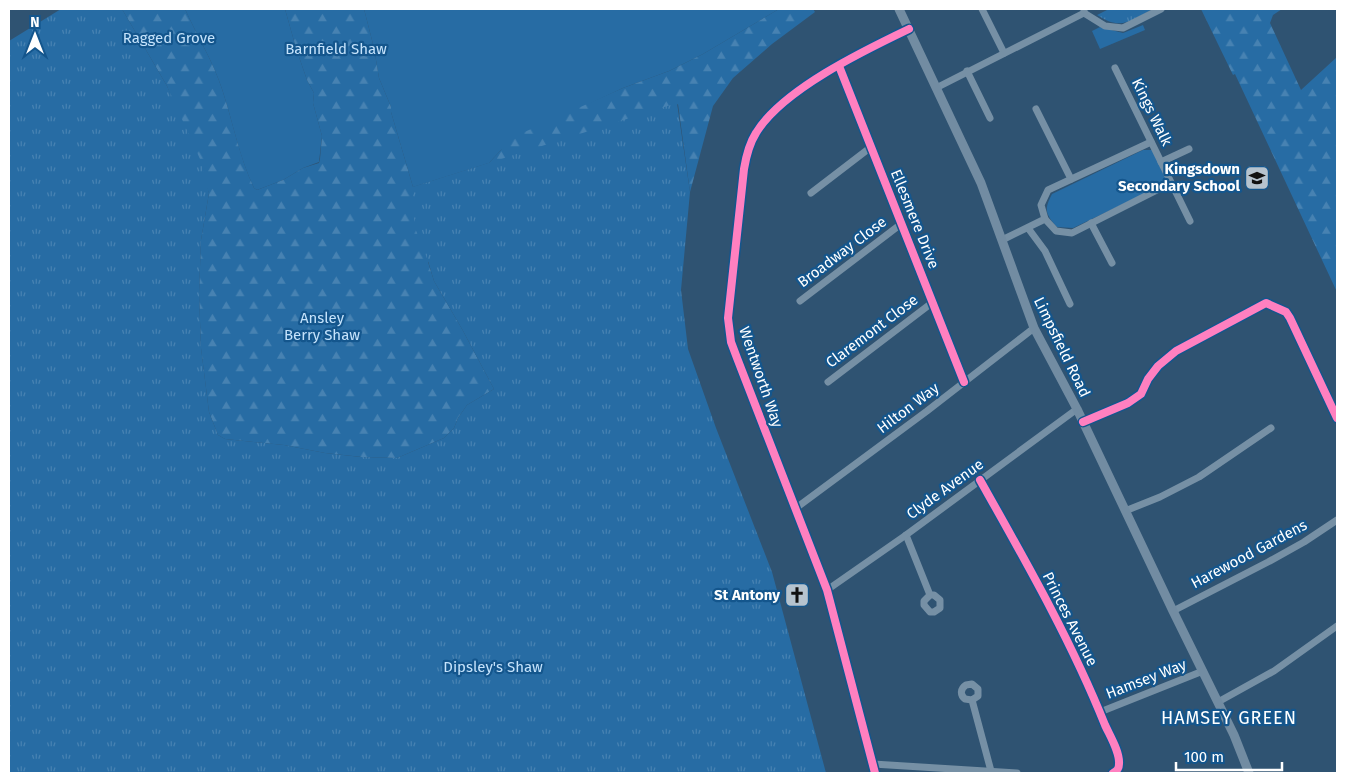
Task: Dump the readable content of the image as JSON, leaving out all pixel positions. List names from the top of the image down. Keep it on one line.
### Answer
{"streets":{"main road":["Limpsfield Road"],"street":["Kings Walk","Ellesmere Drive","Broadway Close","Claremont Close","Wentworth Way","Hilton Way","Clyde Avenue","Harewood Gardens","Princes Avenue","Hamsey Way"]},"crossings":[["Ellesmere Drive","Broadway Close"],["Ellesmere Drive","Claremont Close"],["Ellesmere Drive","Wentworth Way"],["Ellesmere Drive","Hilton Way"],["Limpsfield Road","Wentworth Way"],["Limpsfield Road","Hilton Way"],["Limpsfield Road","Clyde Avenue"],["Limpsfield Road","Harewood Gardens"],["Limpsfield Road","Hamsey Way"],["Wentworth Way","Hilton Way"],["Wentworth Way","Clyde Avenue"],["Clyde Avenue","Princes Avenue"],["Princes Avenue","Hamsey Way"]],"districts":["HAMSEY GREEN"],"parks":["Ragged Grove","Barnfield Shaw","Ansley Berry Shaw","Dipsley's Shaw"],"places":{"school or university":["Kingsdown Secondary School"],"church":["St Antony"]},"scale_bar":"100 m","north":"top"}
